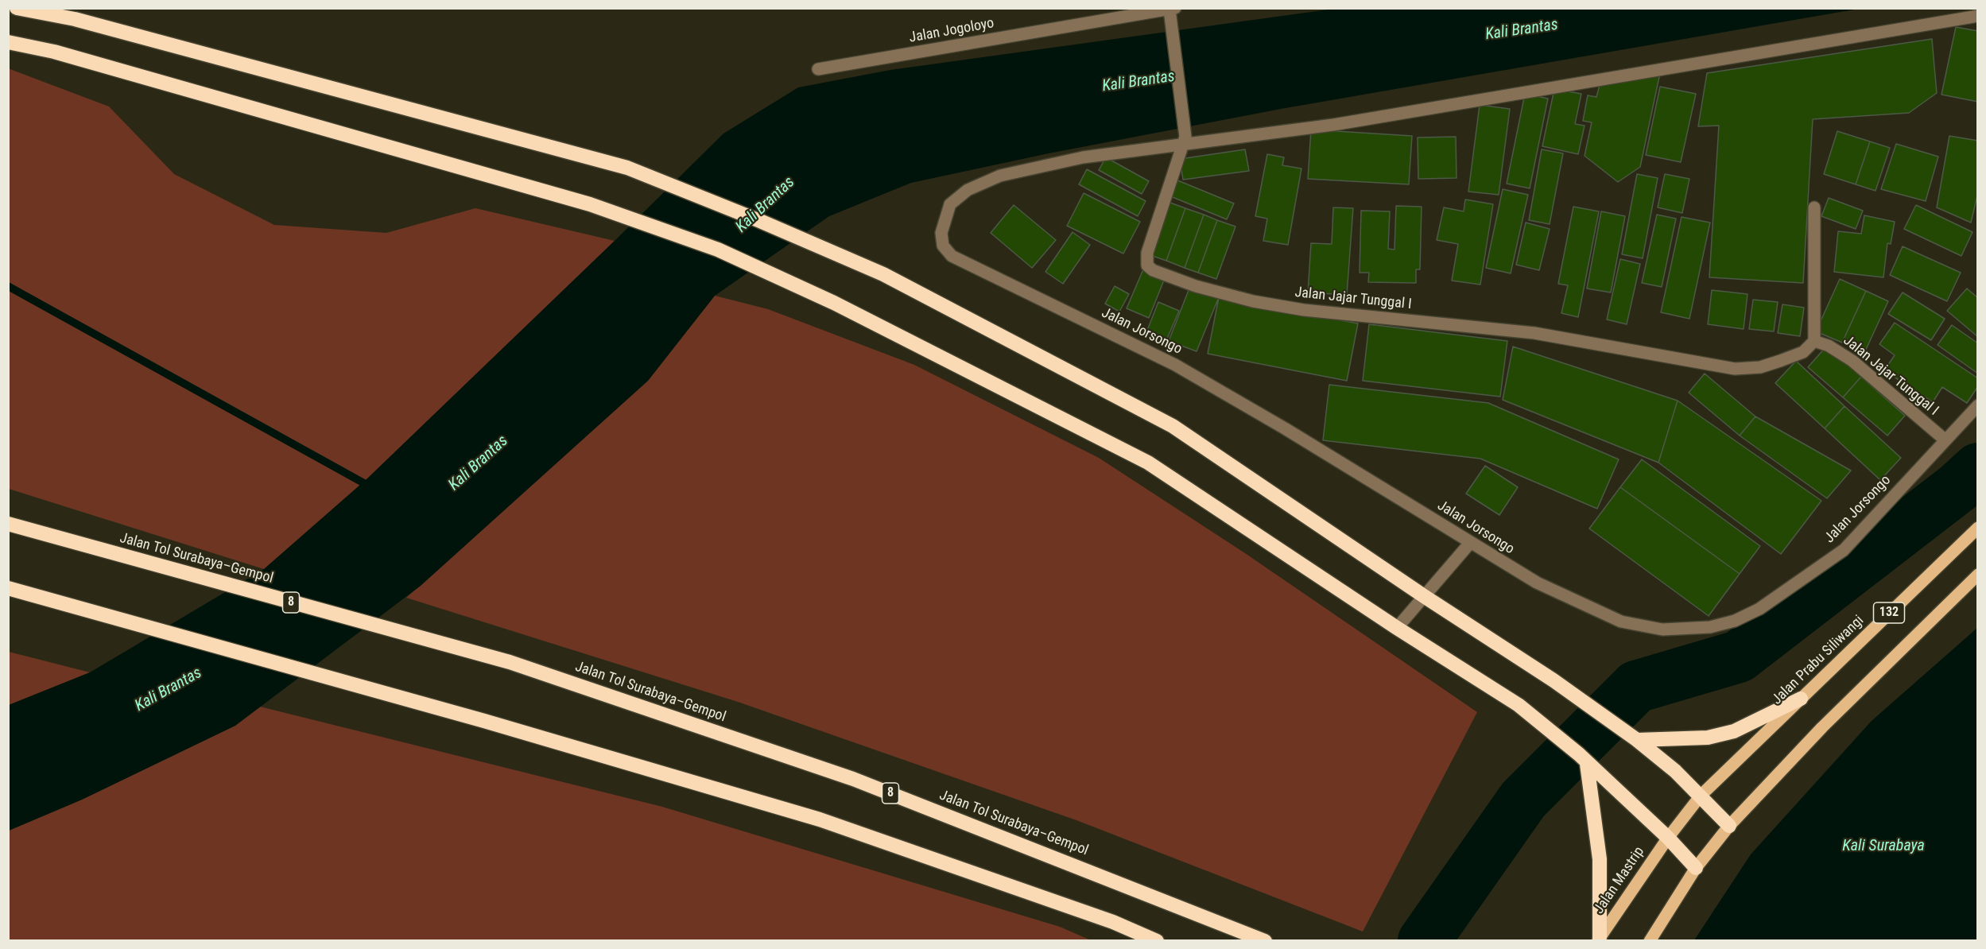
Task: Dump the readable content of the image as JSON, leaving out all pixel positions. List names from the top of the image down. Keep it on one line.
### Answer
{"streets":{"highway":["Jalan Tol Surabaya–Gempol","8"],"main road":["132","Jalan Prabu Siliwangi","Jalan Mastrip"],"street":["Jalan Jogoloyo","Jalan Jajar Tunggal I","Jalan Jorsongo"]},"crossings":[["Jalan Jogoloyo","Jalan Jajar Tunggal I"],["Jalan Jajar Tunggal I","Jalan Jorsongo"],["Jalan Prabu Siliwangi","Jalan Mastrip"]],"water":["Kali Brantas","Kali Surabaya"]}
